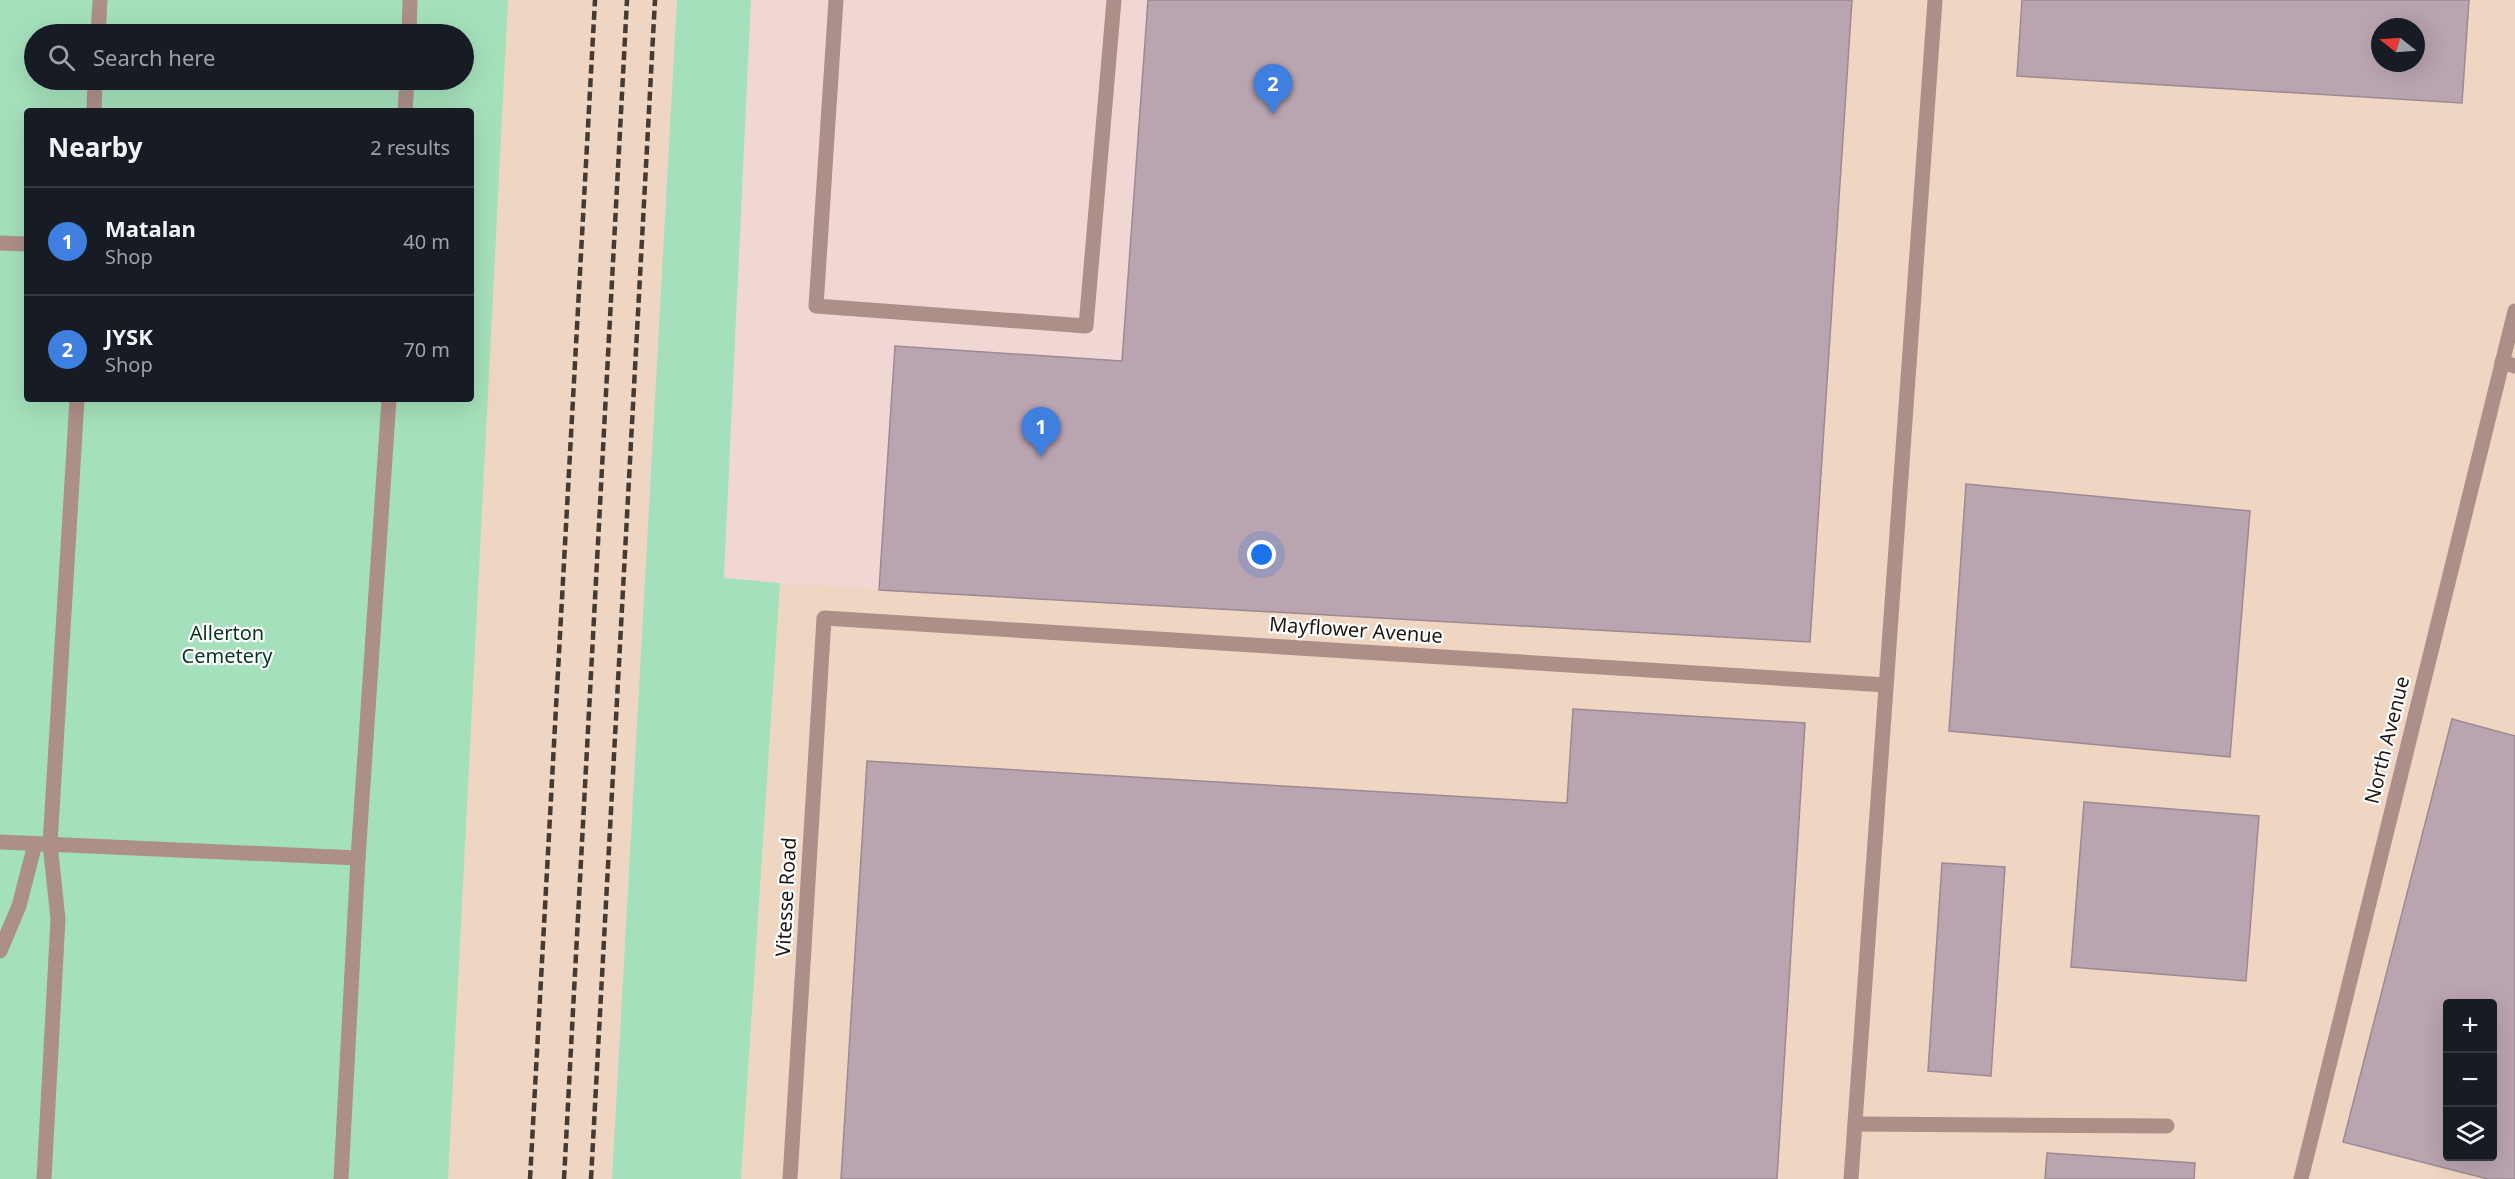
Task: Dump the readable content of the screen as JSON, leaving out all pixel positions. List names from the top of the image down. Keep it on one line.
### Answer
{"streets":{"street":["Mayflower Avenue","North Avenue","Vitesse Road"]},"crossings":[["Mayflower Avenue","Vitesse Road"]],"parks":["Allerton Cemetery"],"north":"left","page":{"search":"Search here","pins":["2","1"],"heading":["Nearby","2 results"],"list":[{"mark":"1","name":"Matalan","note":"Shop","value":"40 m"},{"mark":"2","name":"JYSK","note":"Shop","value":"70 m"}],"map_buttons":["+","−"]}}
